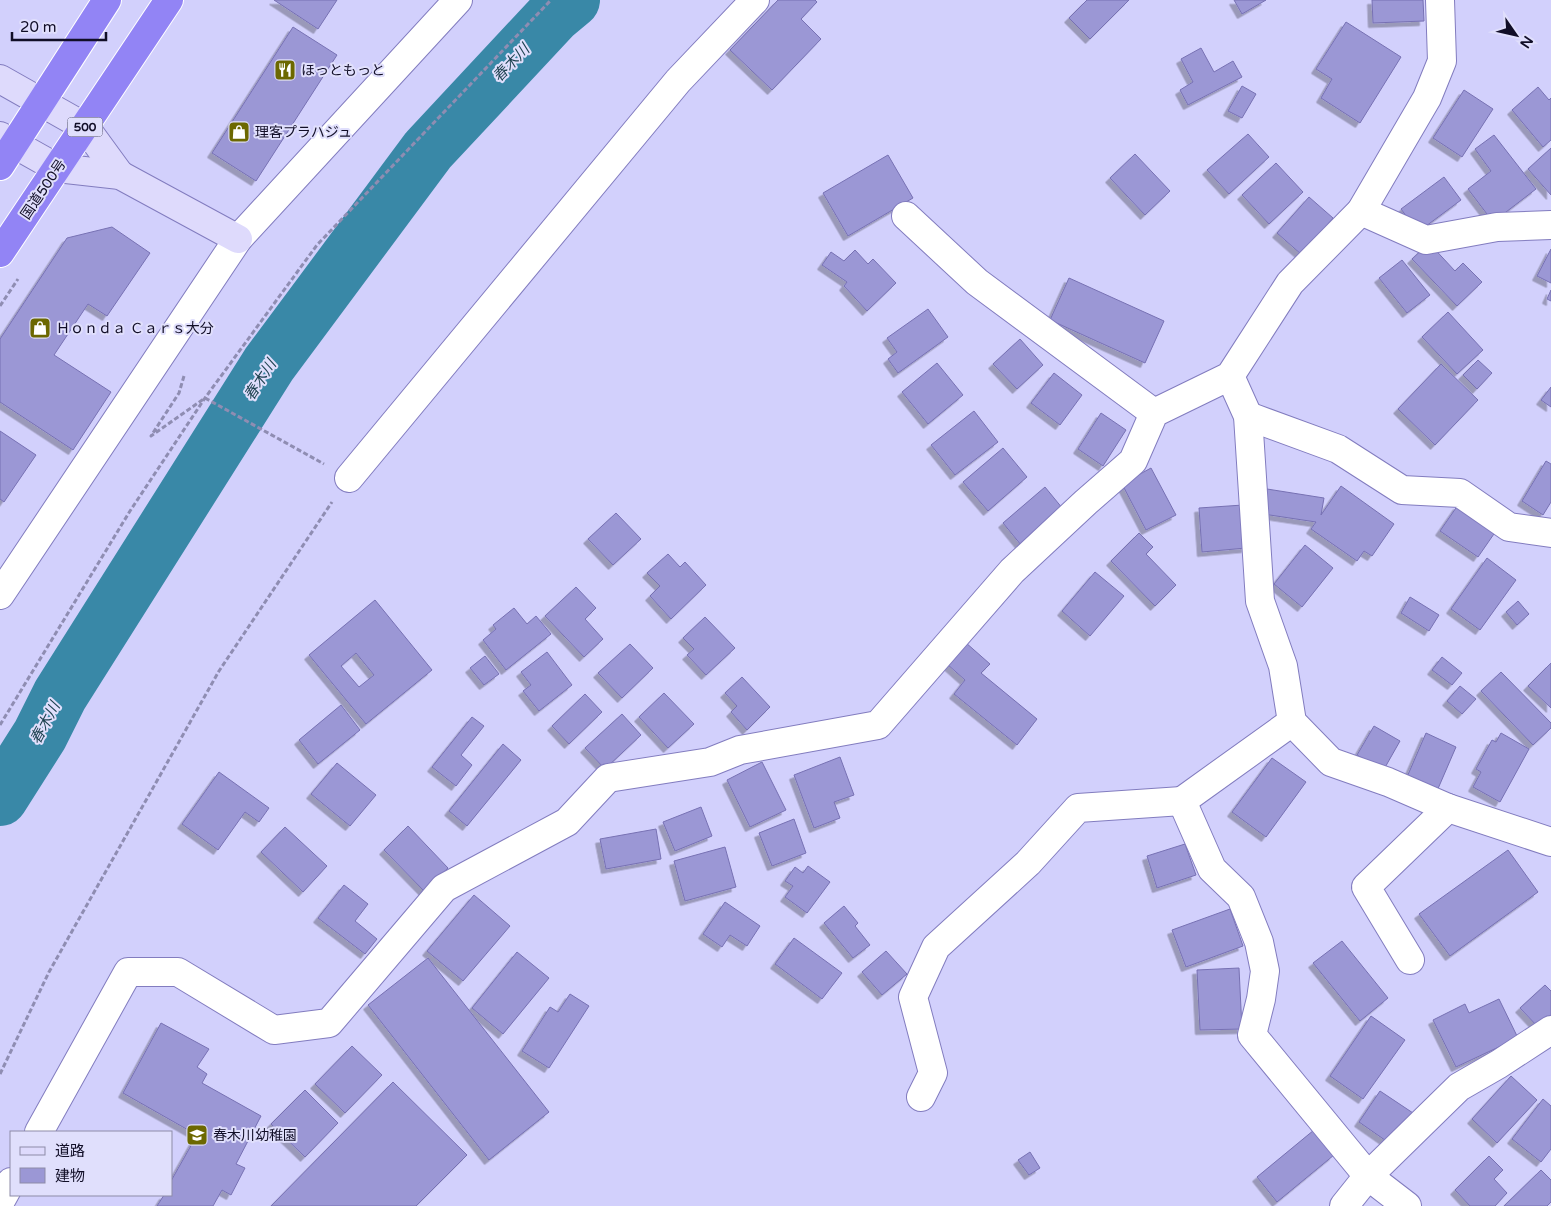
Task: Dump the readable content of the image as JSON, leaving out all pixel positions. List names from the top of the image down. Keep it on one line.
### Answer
{"streets":{"highway":["500","国道500号"]},"water":["春木川"],"places":{"restaurant":["ほっともっと"],"shop":["理客プラハジュ","Ｈｏｎｄａ Ｃａｒｓ大分"],"school or university":["春木川幼稚園"]},"legend":["道路","建物"],"scale_bar":"20 m","north":"bottom right"}
